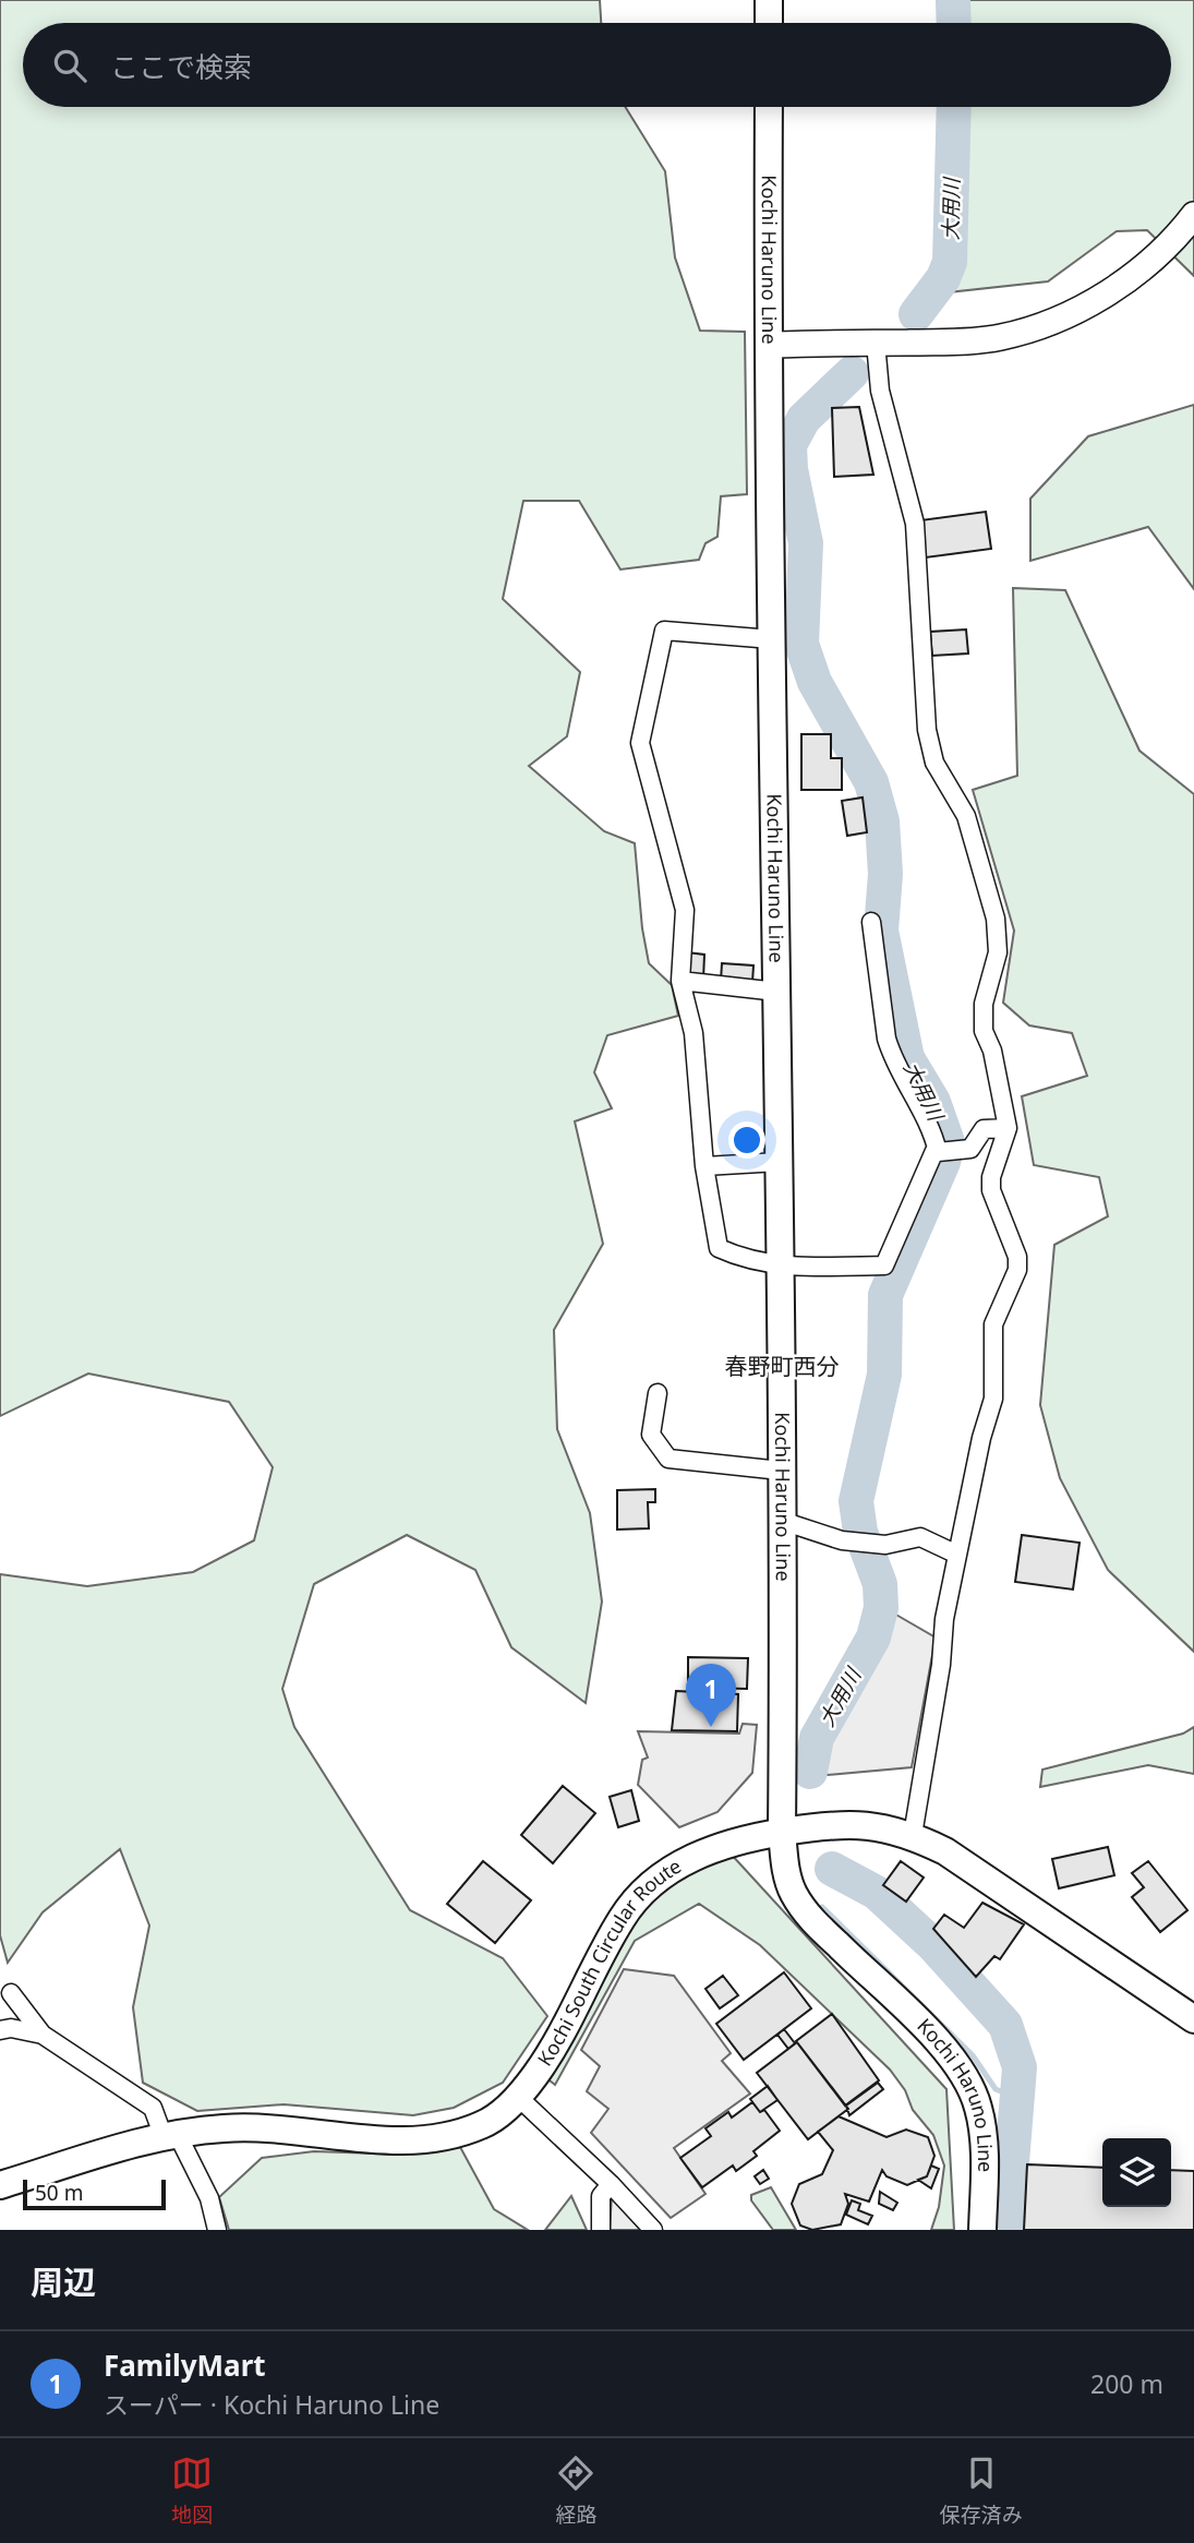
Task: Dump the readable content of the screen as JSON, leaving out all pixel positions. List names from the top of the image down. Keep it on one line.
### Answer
{"streets":{"main road":["Kochi Haruno Line","Kochi South Circular Route"]},"crossings":[["Kochi Haruno Line","Kochi South Circular Route"]],"districts":["春野町西分"],"water":["大用川"],"scale_bar":"50 m","page":{"search":"ここで検索","pins":"1","scale":"50 m","heading":"周辺","list":[{"mark":"1","name":"FamilyMart","note":"スーパー · Kochi Haruno Line","value":"200 m"}],"nav":["地図","経路","保存済み"]}}
